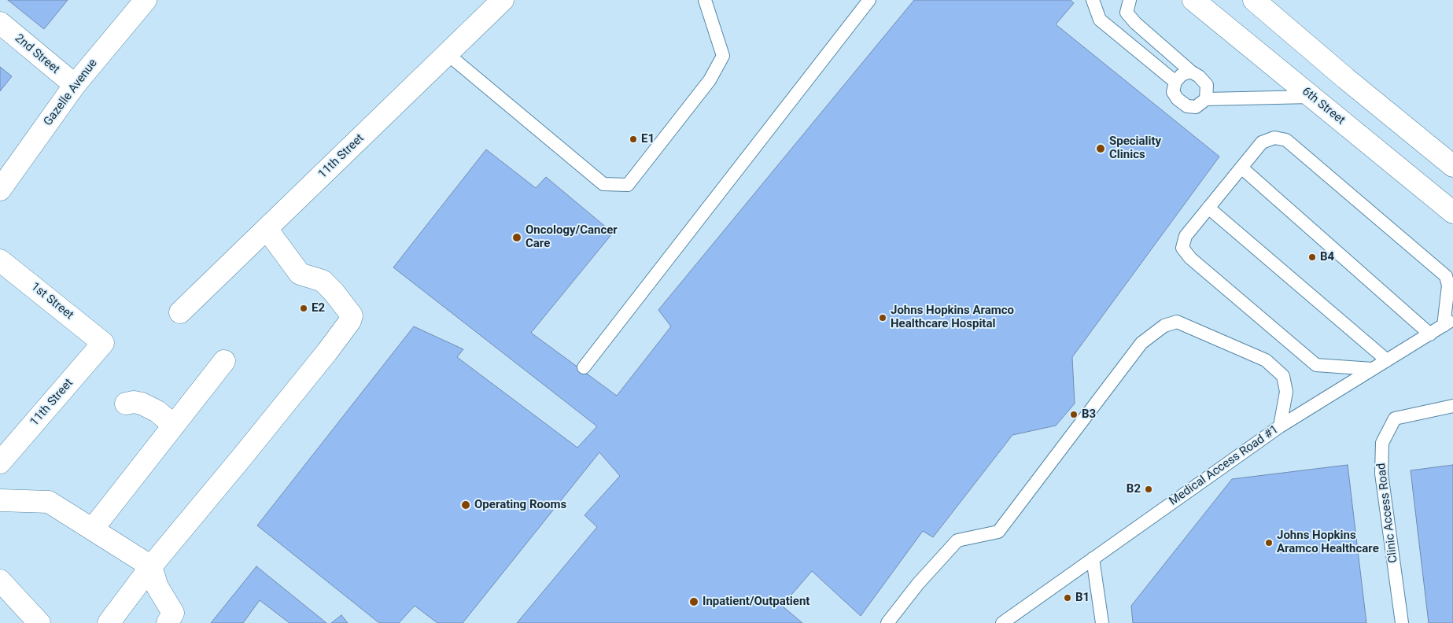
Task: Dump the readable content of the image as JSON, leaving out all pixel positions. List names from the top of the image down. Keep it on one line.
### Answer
{"streets":{"street":["2nd Street","Gazelle Avenue","6th Street","11th Street","1st Street"],"lane":["Medical Access Road #1","Clinic Access Road"]},"crossings":[["2nd Street","Gazelle Avenue"],["11th Street","1st Street"]],"places":["E1","Speciality Clinics","Oncology/Cancer Care","B4","E2","Johns Hopkins Aramco Healthcare Hospital","B3","B2","Operating Rooms","Johns Hopkins Aramco Healthcare","B1","Inpatient/Outpatient"]}
